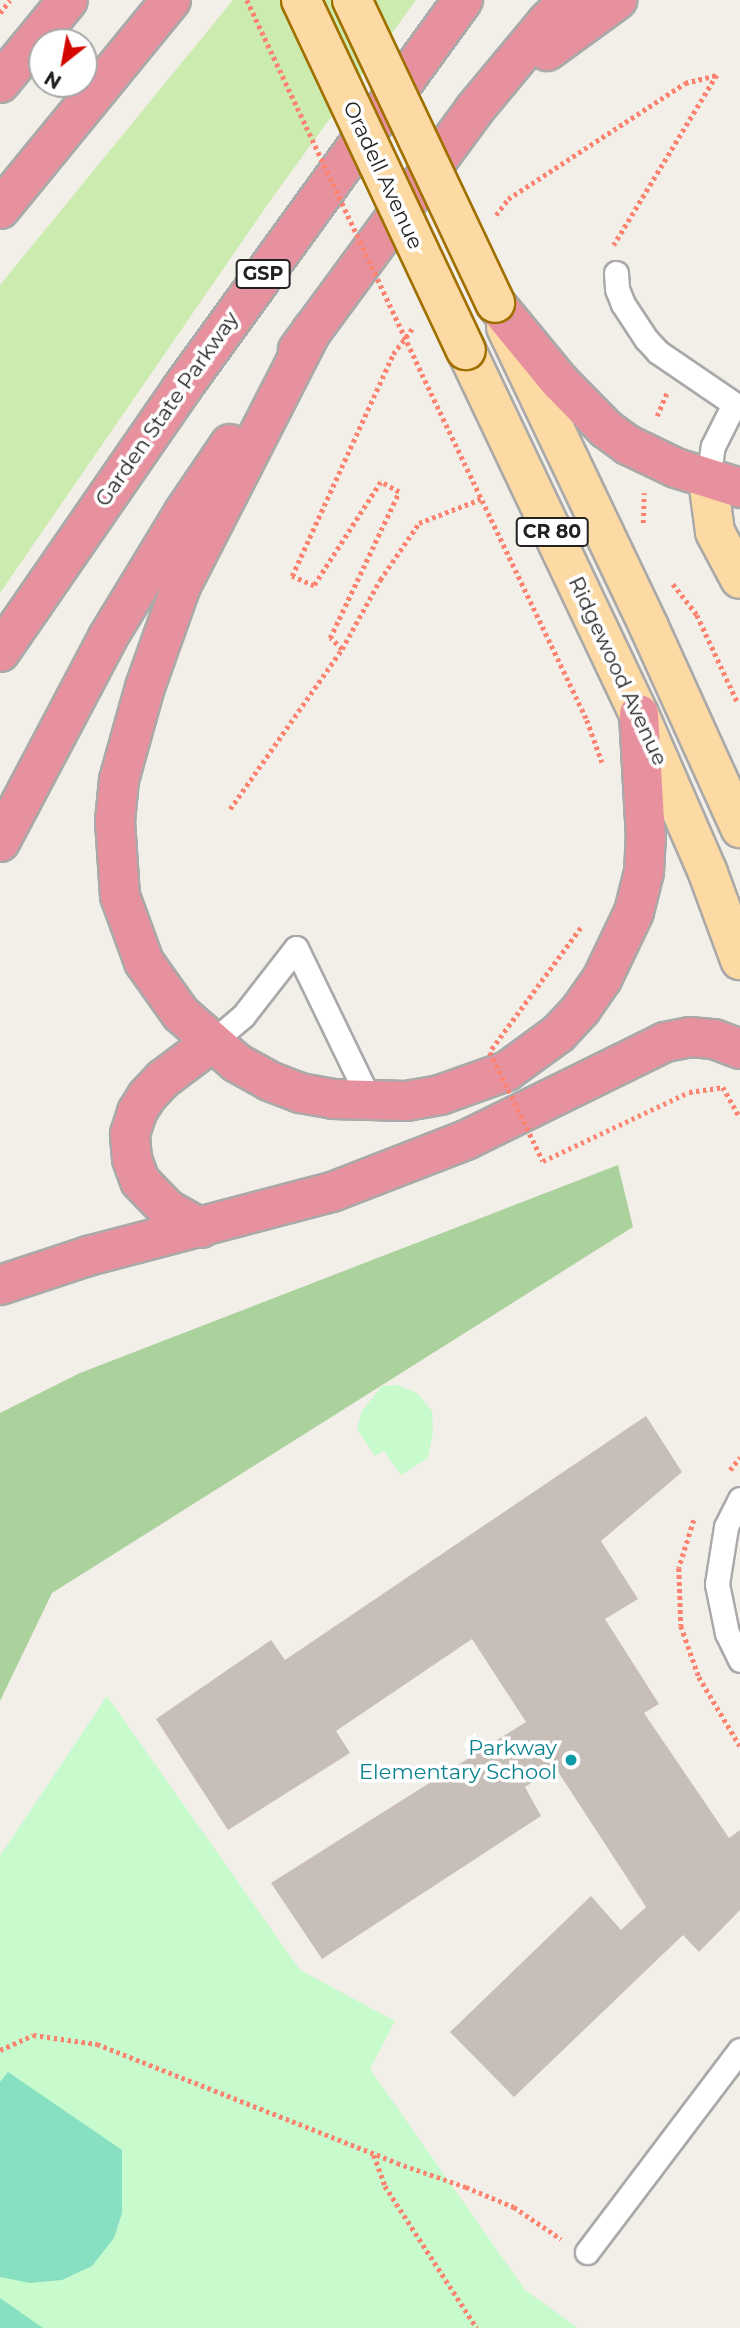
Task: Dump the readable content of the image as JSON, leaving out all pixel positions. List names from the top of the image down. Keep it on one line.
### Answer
{"streets":{"highway":["GSP","Garden State Parkway"],"main road":["Oradell Avenue","CR 80","Ridgewood Avenue"]},"crossings":[["Oradell Avenue","Ridgewood Avenue"]],"places":["Parkway Elementary School"],"north":"bottom left"}
